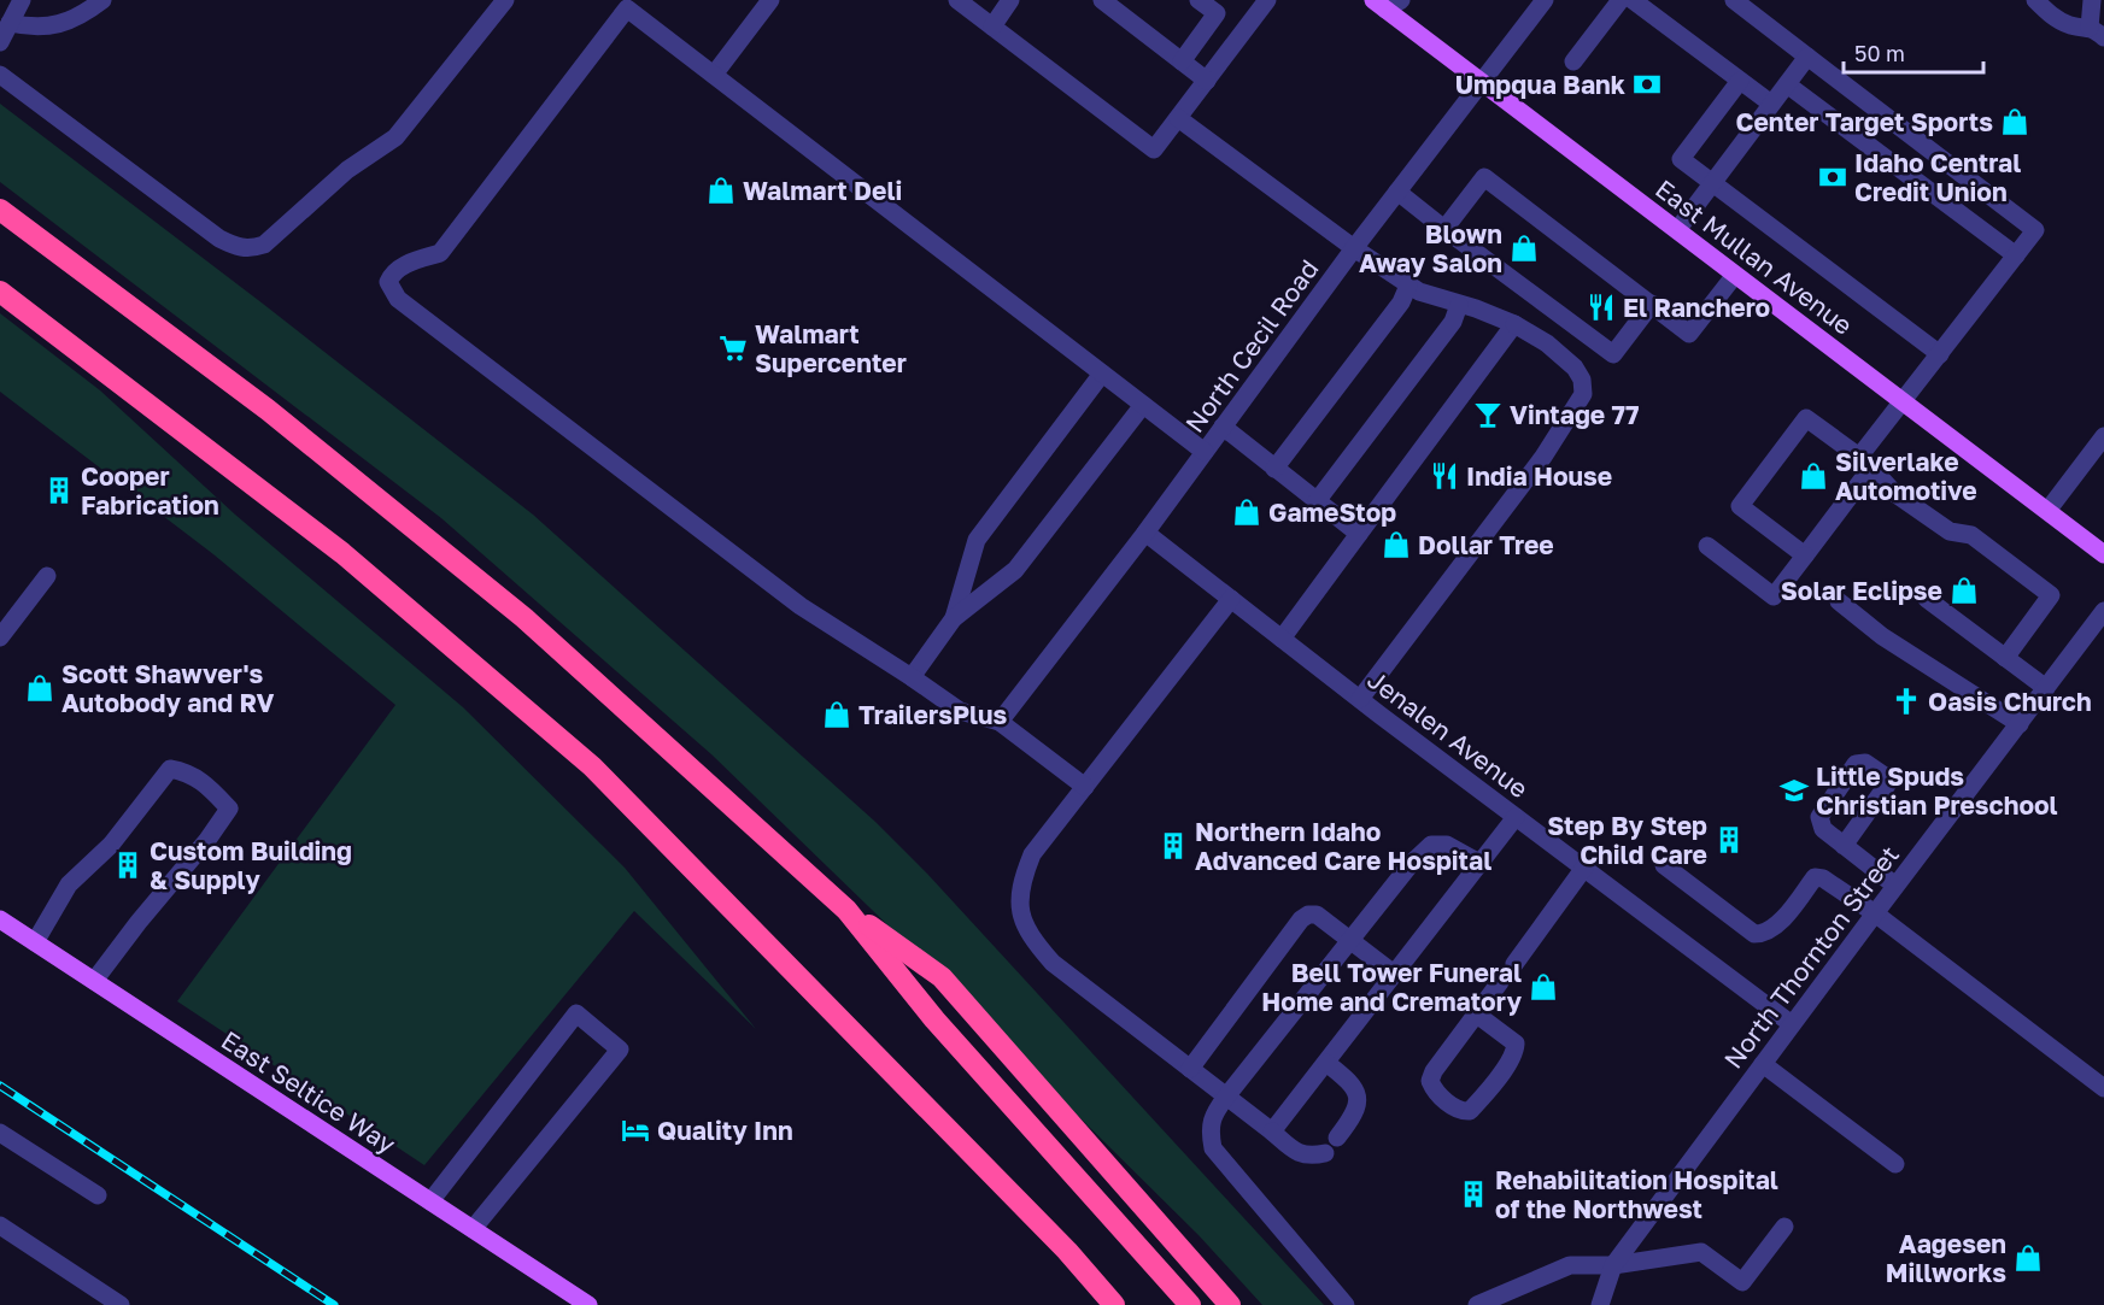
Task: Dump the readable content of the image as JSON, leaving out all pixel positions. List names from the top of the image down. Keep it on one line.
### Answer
{"streets":{"main road":["East Mullan Avenue","East Seltice Way"],"street":["North Cecil Road","Jenalen Avenue","North Thornton Street"]},"crossings":[["East Mullan Avenue","North Cecil Road"],["North Cecil Road","Jenalen Avenue"],["Jenalen Avenue","North Thornton Street"]],"places":{"bank":["Umpqua Bank","Idaho Central Credit Union"],"shop":["Center Target Sports","Walmart Deli","Blown Away Salon","Silverlake Automotive","GameStop","Dollar Tree","Solar Eclipse","Scott Shawver's Autobody and RV","TrailersPlus","Bell Tower Funeral Home and Crematory","Aagesen Millworks"],"restaurant":["El Ranchero","India House"],"supermarket":["Walmart Supercenter"],"bar":["Vintage 77"],"building":["Cooper Fabrication","Step By Step Child Care","Northern Idaho Advanced Care Hospital","Custom Building & Supply","Rehabilitation Hospital of the Northwest"],"church":["Oasis Church"],"school or university":["Little Spuds Christian Preschool"],"hotel":["Quality Inn"]},"scale_bar":"50 m"}
